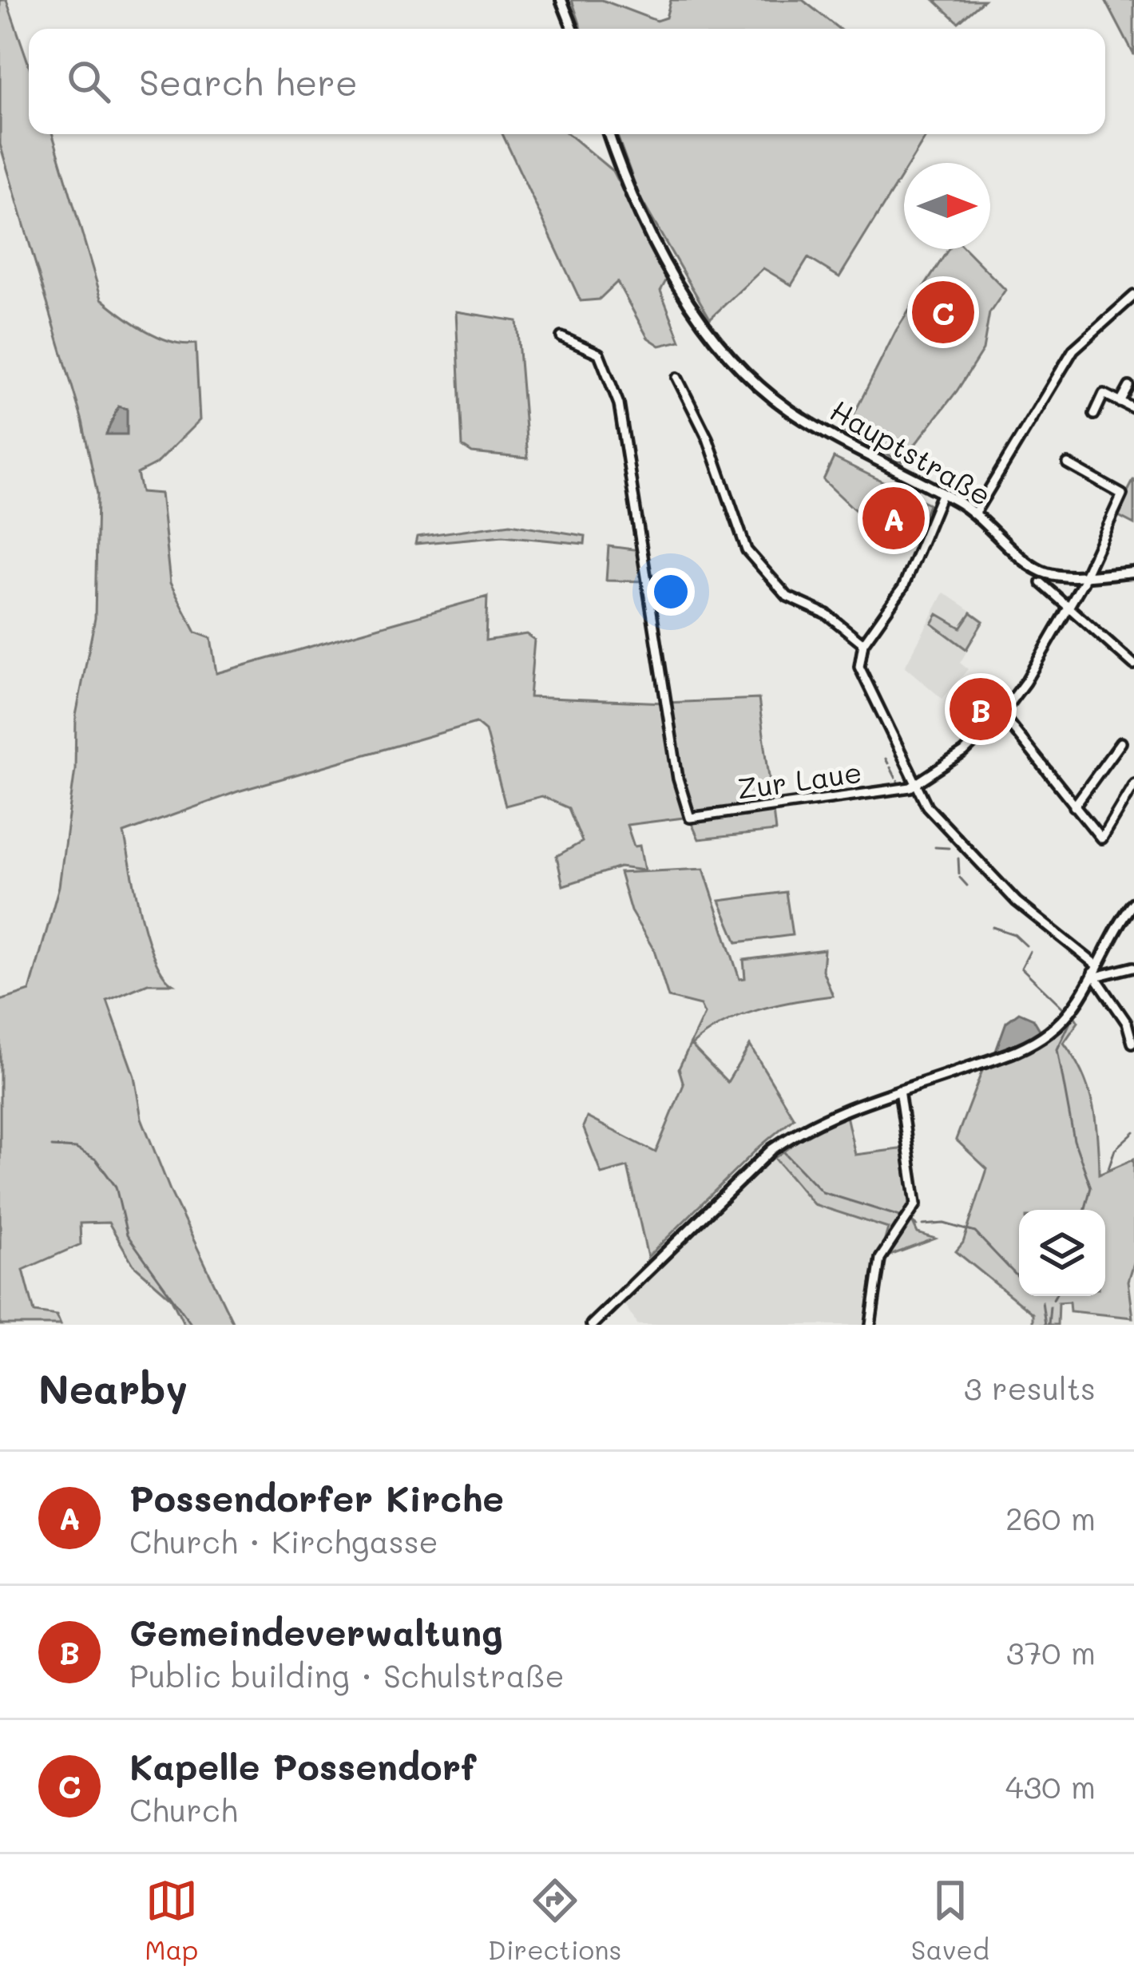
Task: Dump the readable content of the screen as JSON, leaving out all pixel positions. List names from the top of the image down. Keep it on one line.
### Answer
{"streets":{"main road":["Hauptstraße"],"street":["Zur Laue"]},"north":"right","page":{"search":"Search here","pins":["C","A","B"],"heading":["Nearby","3 results"],"list":[{"mark":"A","name":"Possendorfer Kirche","note":"Church · Kirchgasse","value":"260 m"},{"mark":"B","name":"Gemeindeverwaltung","note":"Public building · Schulstraße","value":"370 m"},{"mark":"C","name":"Kapelle Possendorf","note":"Church","value":"430 m"}],"nav":["Map","Directions","Saved"]}}
